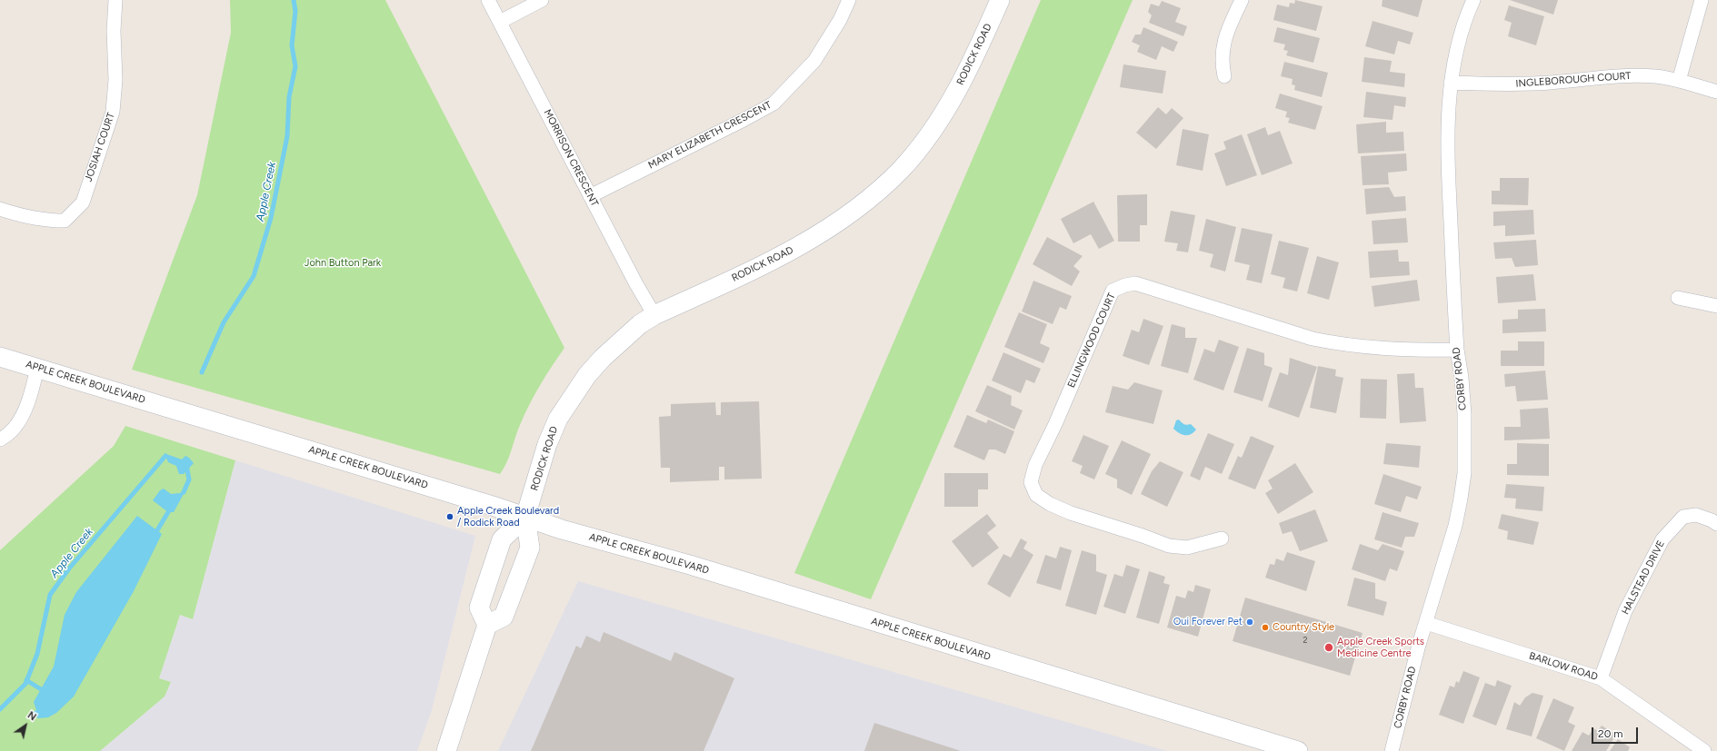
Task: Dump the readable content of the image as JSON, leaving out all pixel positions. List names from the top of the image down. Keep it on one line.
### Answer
{"streets":{"main road":["RODICK ROAD","APPLE CREEK BOULEVARD"],"street":["INGLEBOROUGH COURT","MARY ELIZABETH CRESCENT","JOSIAH COURT","MORRISON CRESCENT","ELLINGWOOD COURT","CORBY ROAD","HALSTEAD DRIVE","BARLOW ROAD"]},"crossings":[["RODICK ROAD","MORRISON CRESCENT"],["RODICK ROAD","APPLE CREEK BOULEVARD"],["INGLEBOROUGH COURT","CORBY ROAD"],["MARY ELIZABETH CRESCENT","MORRISON CRESCENT"],["ELLINGWOOD COURT","CORBY ROAD"],["CORBY ROAD","BARLOW ROAD"],["HALSTEAD DRIVE","BARLOW ROAD"]],"water":["Apple Creek"],"parks":["John Button Park"],"places":["Apple Creek Boulevard / Rodick Road","Oui Forever Pet","Country Style","Apple Creek Sports Medicine Centre"],"house_numbers":["2"],"scale_bar":"20 m","north":"top right"}
